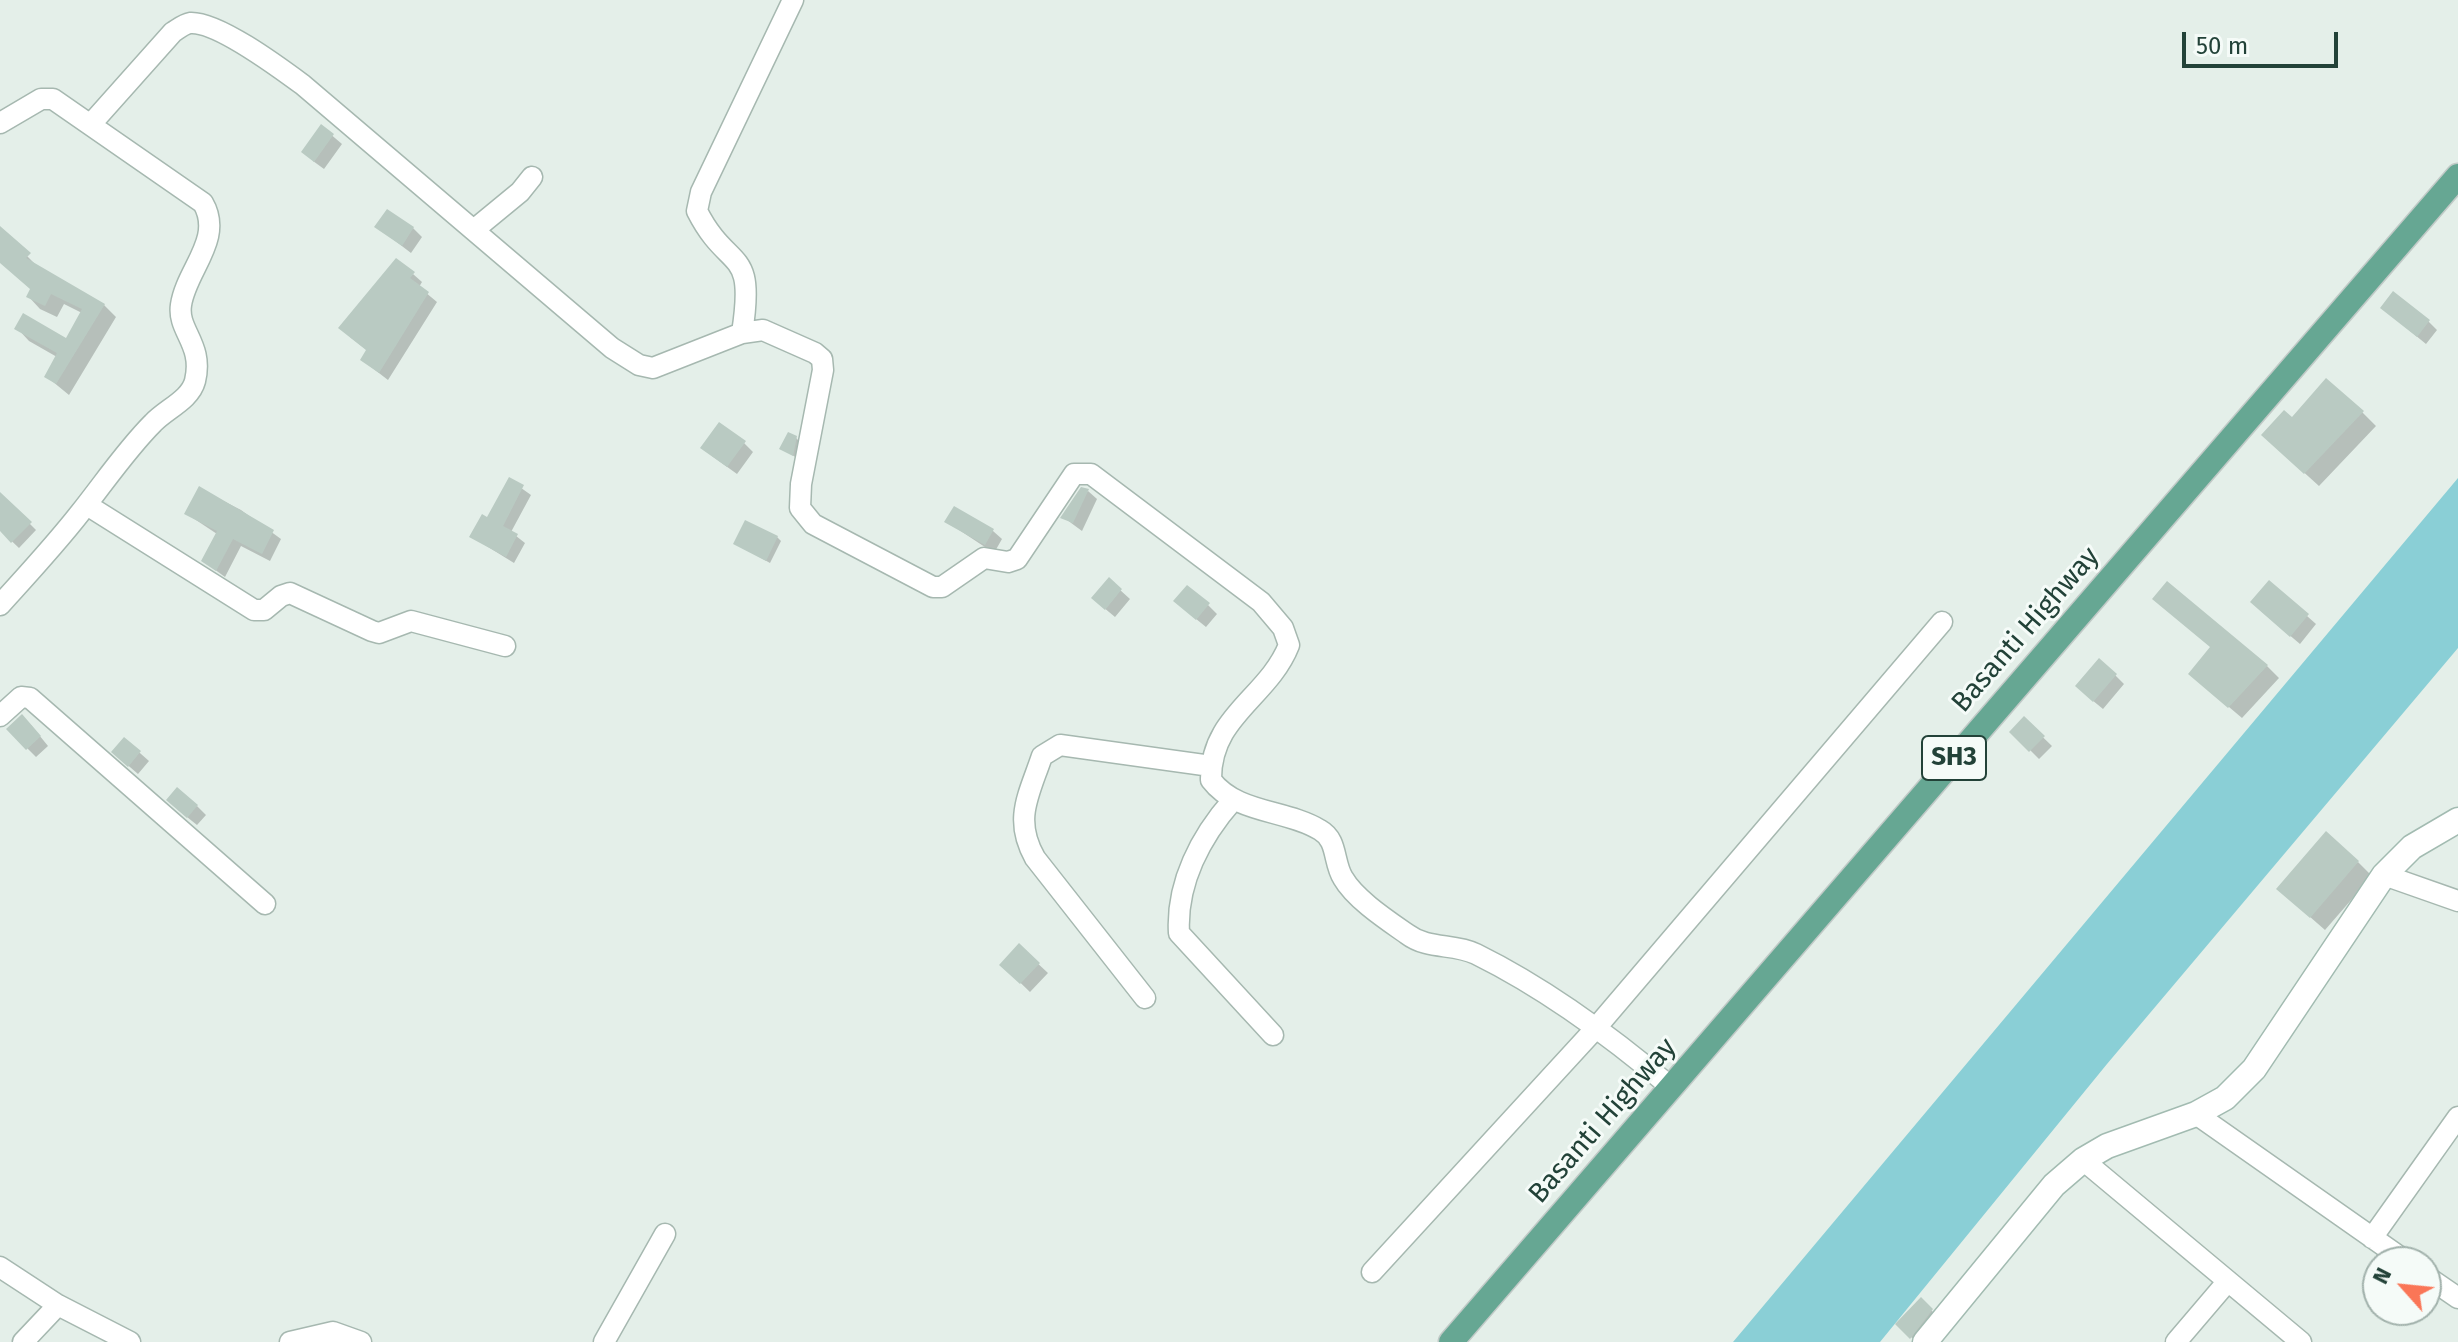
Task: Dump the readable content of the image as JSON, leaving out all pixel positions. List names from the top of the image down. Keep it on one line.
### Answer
{"streets":{"main road":["Basanti Highway","SH3"]},"scale_bar":"50 m","north":"top left"}
